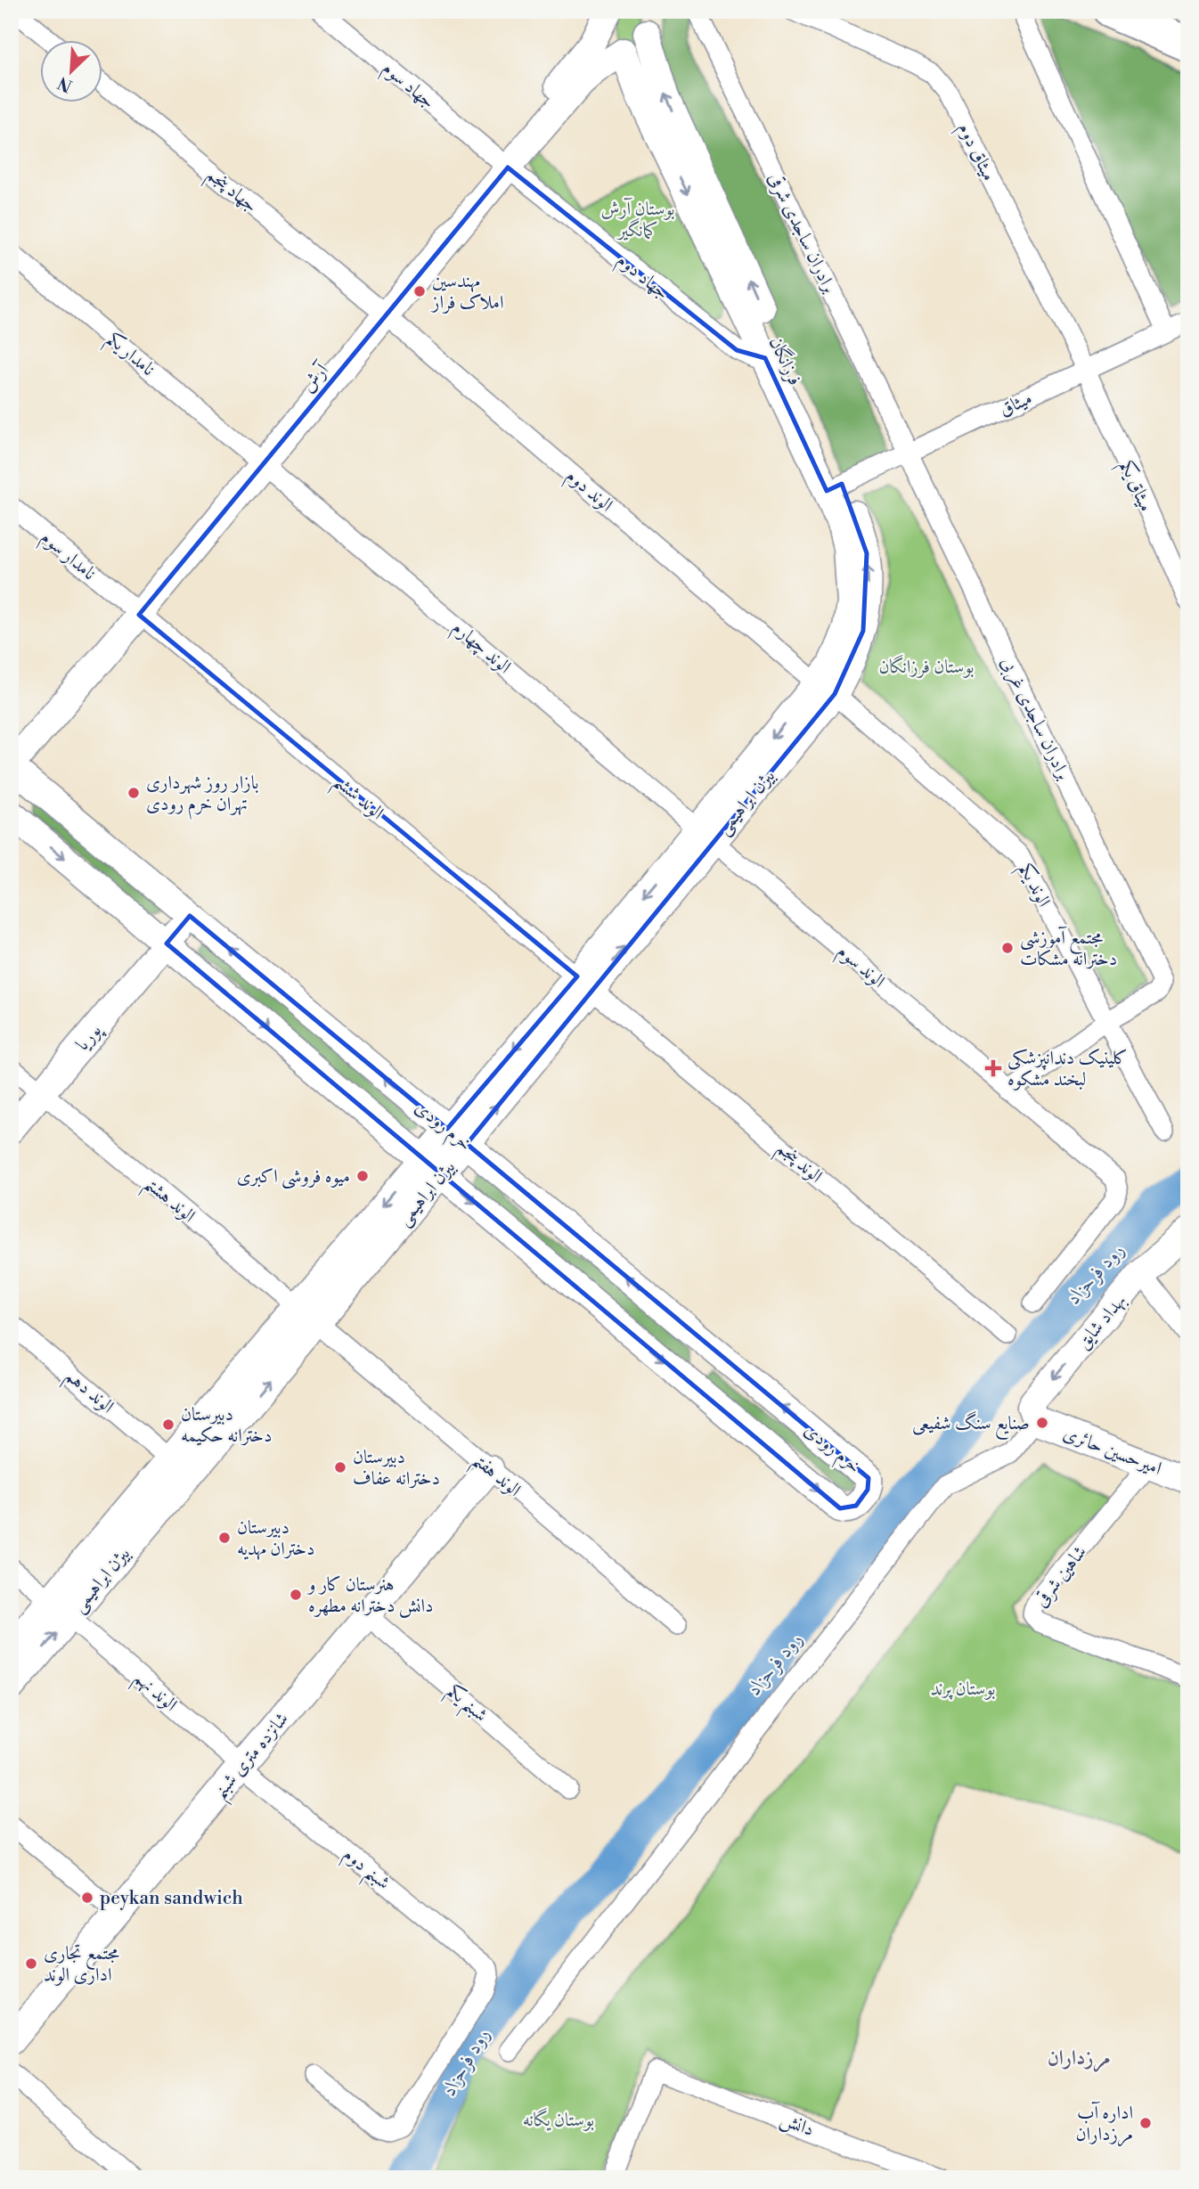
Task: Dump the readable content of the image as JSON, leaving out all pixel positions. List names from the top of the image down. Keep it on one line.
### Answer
{"streets":{"street":["جهاد سوم","میثاق دوم","جهاد پنجم","برادران ساجدی شرقی","جهاد دوم","نامدار یکم","فرزانگان","آرش","میثاق","میثاق یکم","الوند دوم","نامدار سوم","الوند چهارم","برادران ساجدی غربی","الوند ششم","بیژن ابراهیمی","الوند یکم","الوند سوم","پوریا","خرم رودی","الوند پنجم","الوند هشتم","بهداد شایق","الوند دهم","امیرحسین حائری","الوند هفتم","شاهین شرقی","الوند نهم","شبنم یکم","شانزده متری شبنم","شبنم دوم","دانش"]},"crossings":[["جهاد سوم","جهاد دوم"],["جهاد سوم","آرش"],["میثاق دوم","میثاق"],["میثاق دوم","میثاق یکم"],["جهاد پنجم","آرش"],["جهاد پنجم","الوند دوم"],["برادران ساجدی شرقی","میثاق"],["برادران ساجدی شرقی","برادران ساجدی غربی"],["جهاد دوم","فرزانگان"],["جهاد دوم","آرش"],["نامدار یکم","آرش"],["نامدار یکم","الوند چهارم"],["فرزانگان","آرش"],["فرزانگان","میثاق"],["فرزانگان","الوند دوم"],["فرزانگان","بیژن ابراهیمی"],["فرزانگان","الوند یکم"],["آرش","الوند دوم"],["آرش","نامدار سوم"],["آرش","الوند چهارم"],["آرش","الوند ششم"],["آرش","خرم رودی"],["میثاق","میثاق یکم"],["میثاق","برادران ساجدی غربی"],["الوند دوم","بیژن ابراهیمی"],["الوند دوم","الوند یکم"],["نامدار سوم","الوند ششم"],["الوند چهارم","بیژن ابراهیمی"],["الوند چهارم","الوند سوم"],["برادران ساجدی غربی","الوند یکم"],["الوند ششم","بیژن ابراهیمی"],["الوند ششم","الوند پنجم"],["بیژن ابراهیمی","الوند یکم"],["بیژن ابراهیمی","الوند سوم"],["بیژن ابراهیمی","خرم رودی"],["بیژن ابراهیمی","الوند پنجم"],["بیژن ابراهیمی","الوند هشتم"],["بیژن ابراهیمی","الوند دهم"],["بیژن ابراهیمی","الوند هفتم"],["بیژن ابراهیمی","الوند نهم"],["پوریا","خرم رودی"],["پوریا","الوند هشتم"],["الوند هشتم","الوند هفتم"],["بهداد شایق","امیرحسین حائری"],["امیرحسین حائری","شاهین شرقی"],["الوند هفتم","شانزده متری شبنم"],["الوند نهم","شانزده متری شبنم"],["الوند نهم","شبنم دوم"],["شبنم یکم","شانزده متری شبنم"],["شانزده متری شبنم","شبنم دوم"]],"one_way":["بهداد شایق"],"districts":["مرزداران"],"water":["رود فرحزاد"],"parks":["بوستان آرش کمانگیر","بوستان فرزانگان","بوستان پرند","بوستان یگانه"],"places":{"other":["مهندسین املاک فراز","بازار روز شهرداری تهران خرم رودی","مجتمع آموزشی دخترانه مشکات","میوه فروشی اکبری","صنایع سنگ شفیعی","دبیرستان دخترانه حکیمه","دبیرستان دخترانه عفاف","دبیرستان دختران مهدیه","هنرستان کار و دانش دخترانه مطهره","peykan sandwich","مجتمع تجاری اداری الوند","اداره آب مرزداران"],"health":["کلینیک دندانپزشکی لبخند مشکوه"]},"north":"bottom left"}
